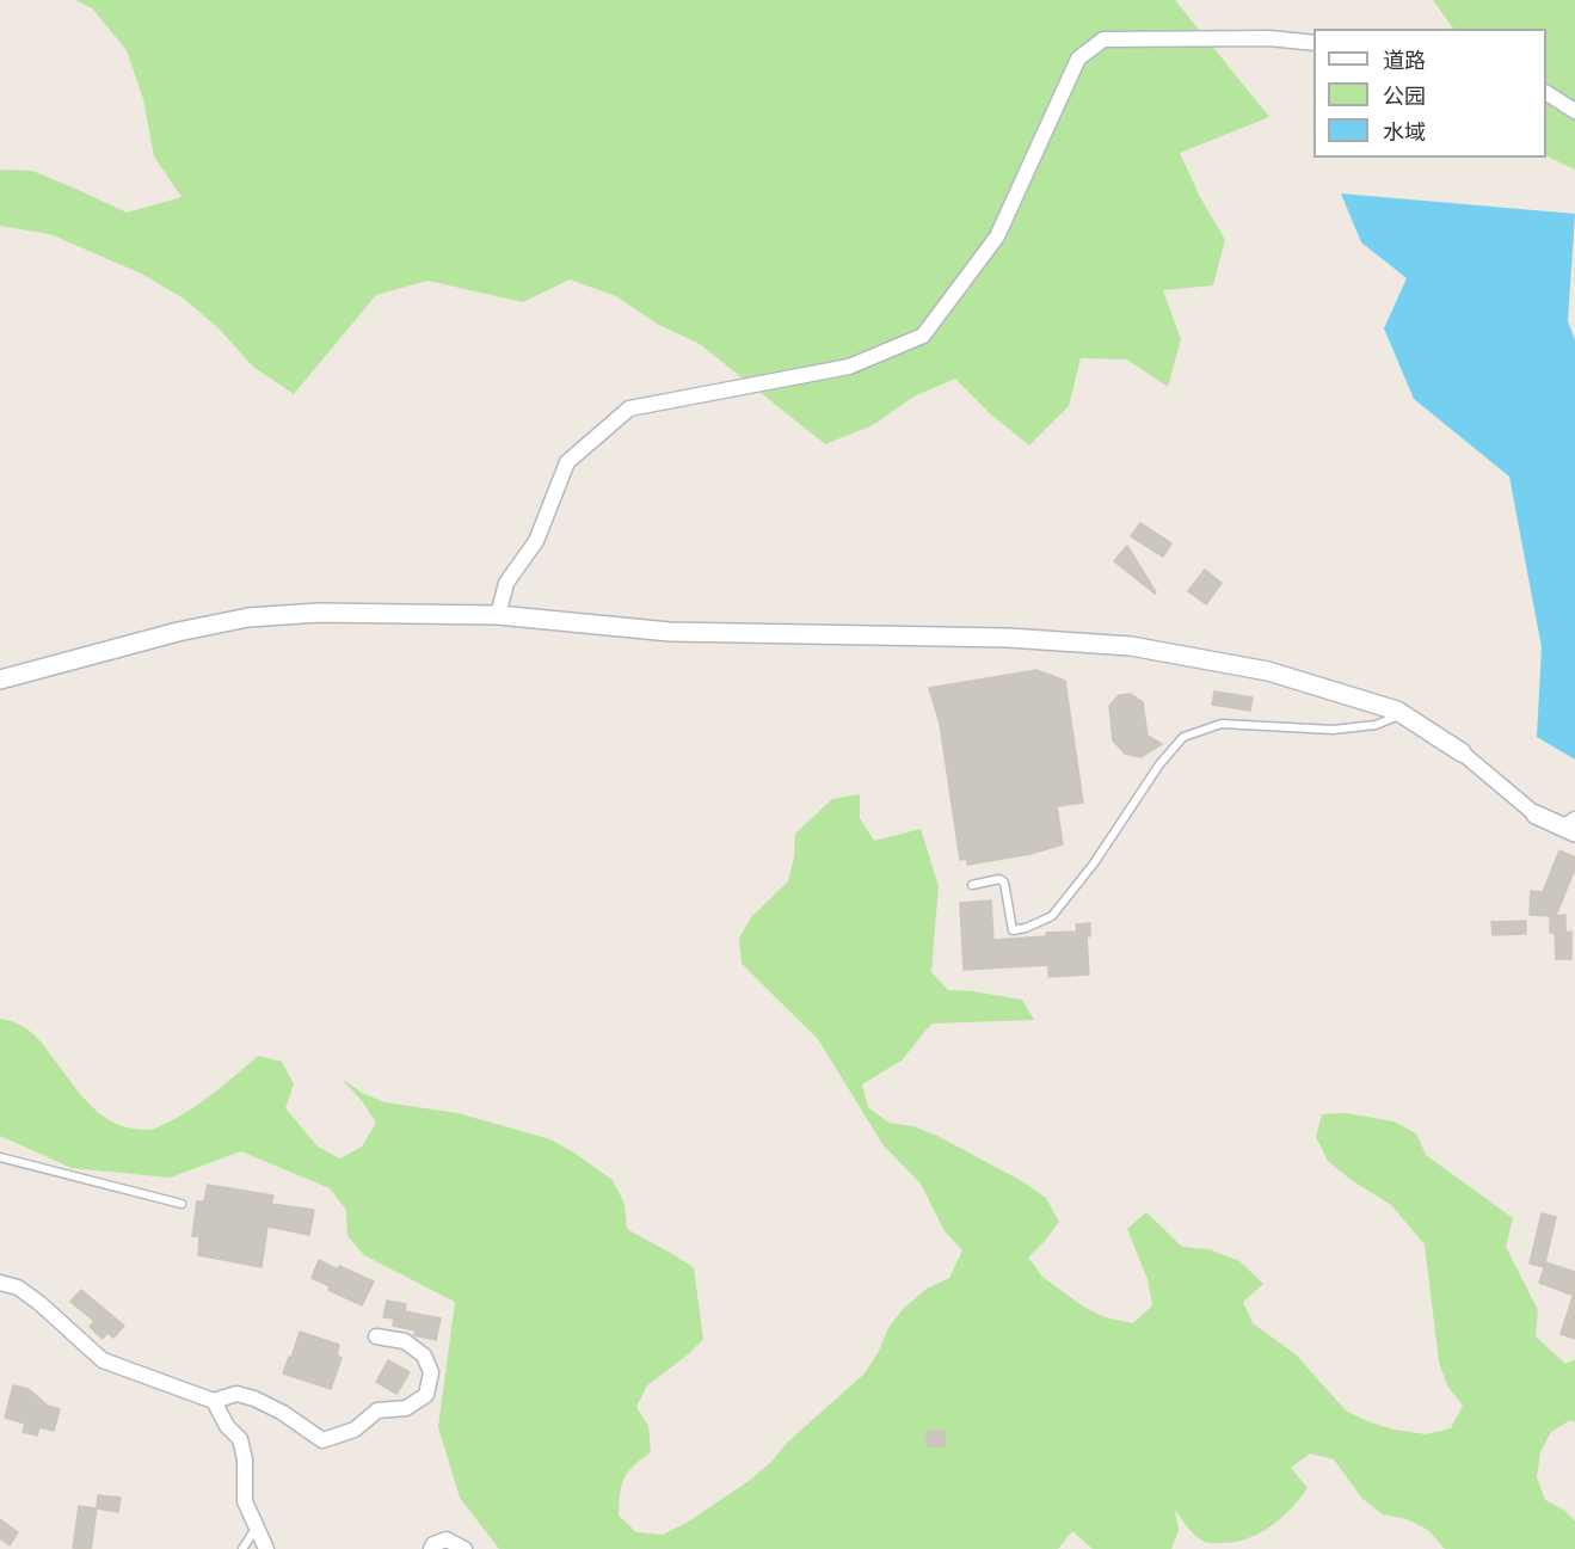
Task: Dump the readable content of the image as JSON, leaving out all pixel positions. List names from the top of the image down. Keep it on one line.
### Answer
{"legend":["道路","公园","水域"]}
